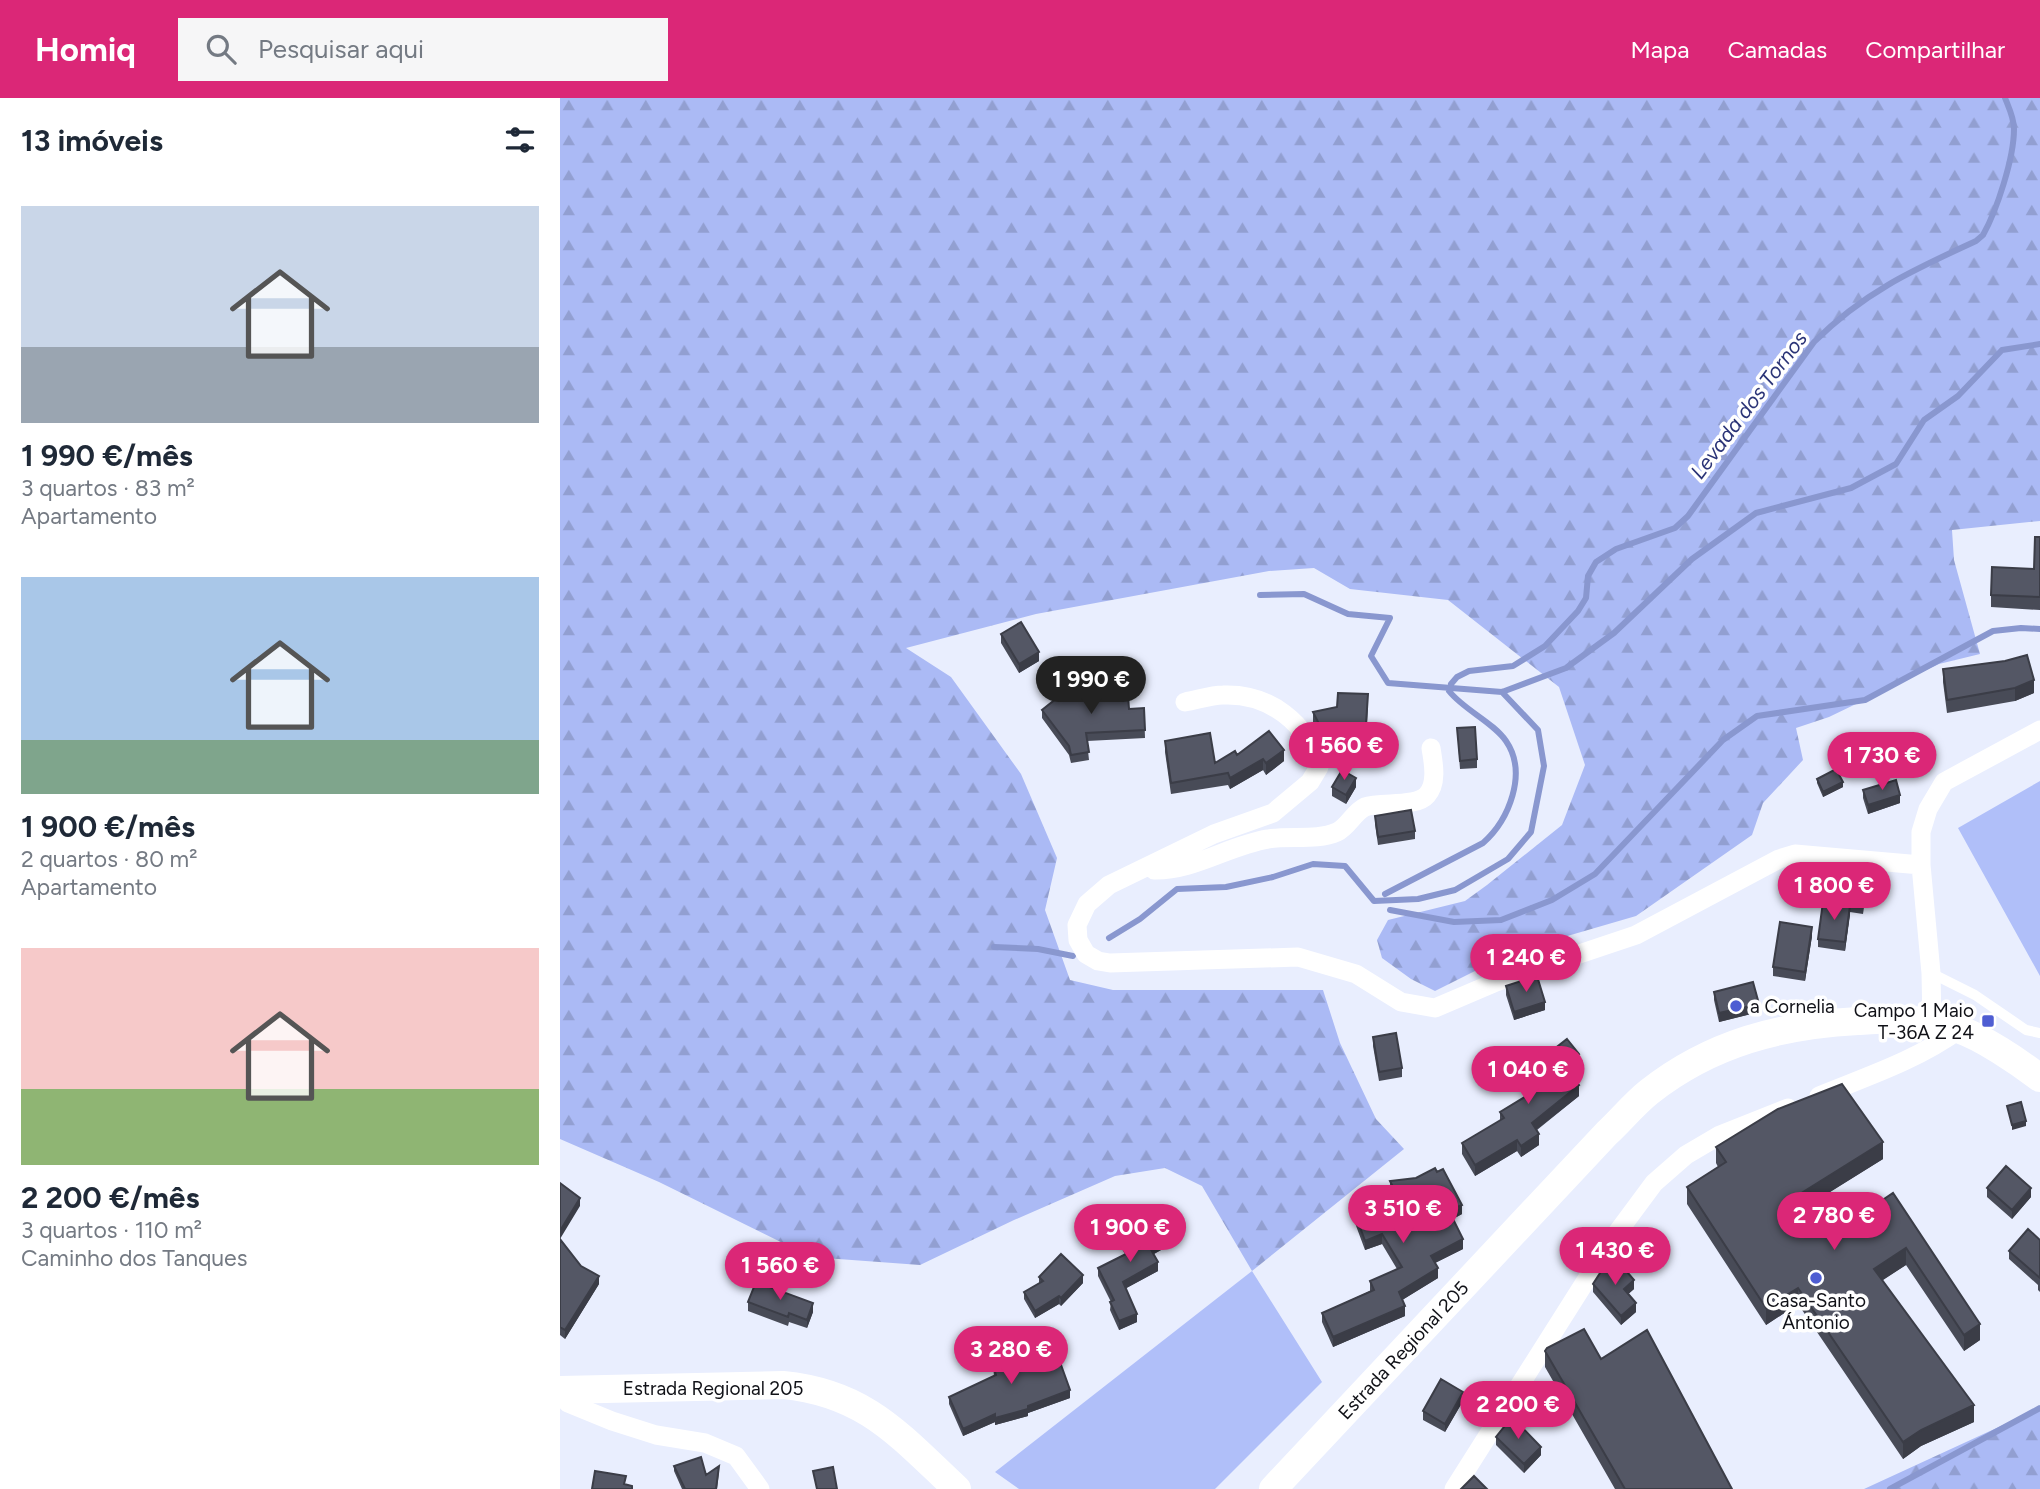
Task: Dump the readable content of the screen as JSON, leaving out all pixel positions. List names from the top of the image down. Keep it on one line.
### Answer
{"streets":{"main road":["Estrada Regional 205"]},"water":["Levada dos Tornos"],"places":{"other":["a Cornelia","Casa-Santo Ántonio"],"transit":["Campo 1 Maio T-36A Z 24"]},"page":{"header":"Homiq","search":"Pesquisar aqui","nav":["Mapa","Camadas","Compartilhar"],"heading":"13 imóveis","list":[{"name":"1 990 €/mês","note":"3 quartos · 83 m² · Apartamento"},{"name":"1 900 €/mês","note":"2 quartos · 80 m² · Apartamento"},{"name":"2 200 €/mês","note":"3 quartos · 110 m² · Caminho dos Tanques"}],"price":["1 990 €","1 560 €","1 730 €","1 800 €","1 240 €","1 040 €","3 510 €","2 780 €","1 900 €","1 430 €","1 560 €","3 280 €","2 200 €"]}}
